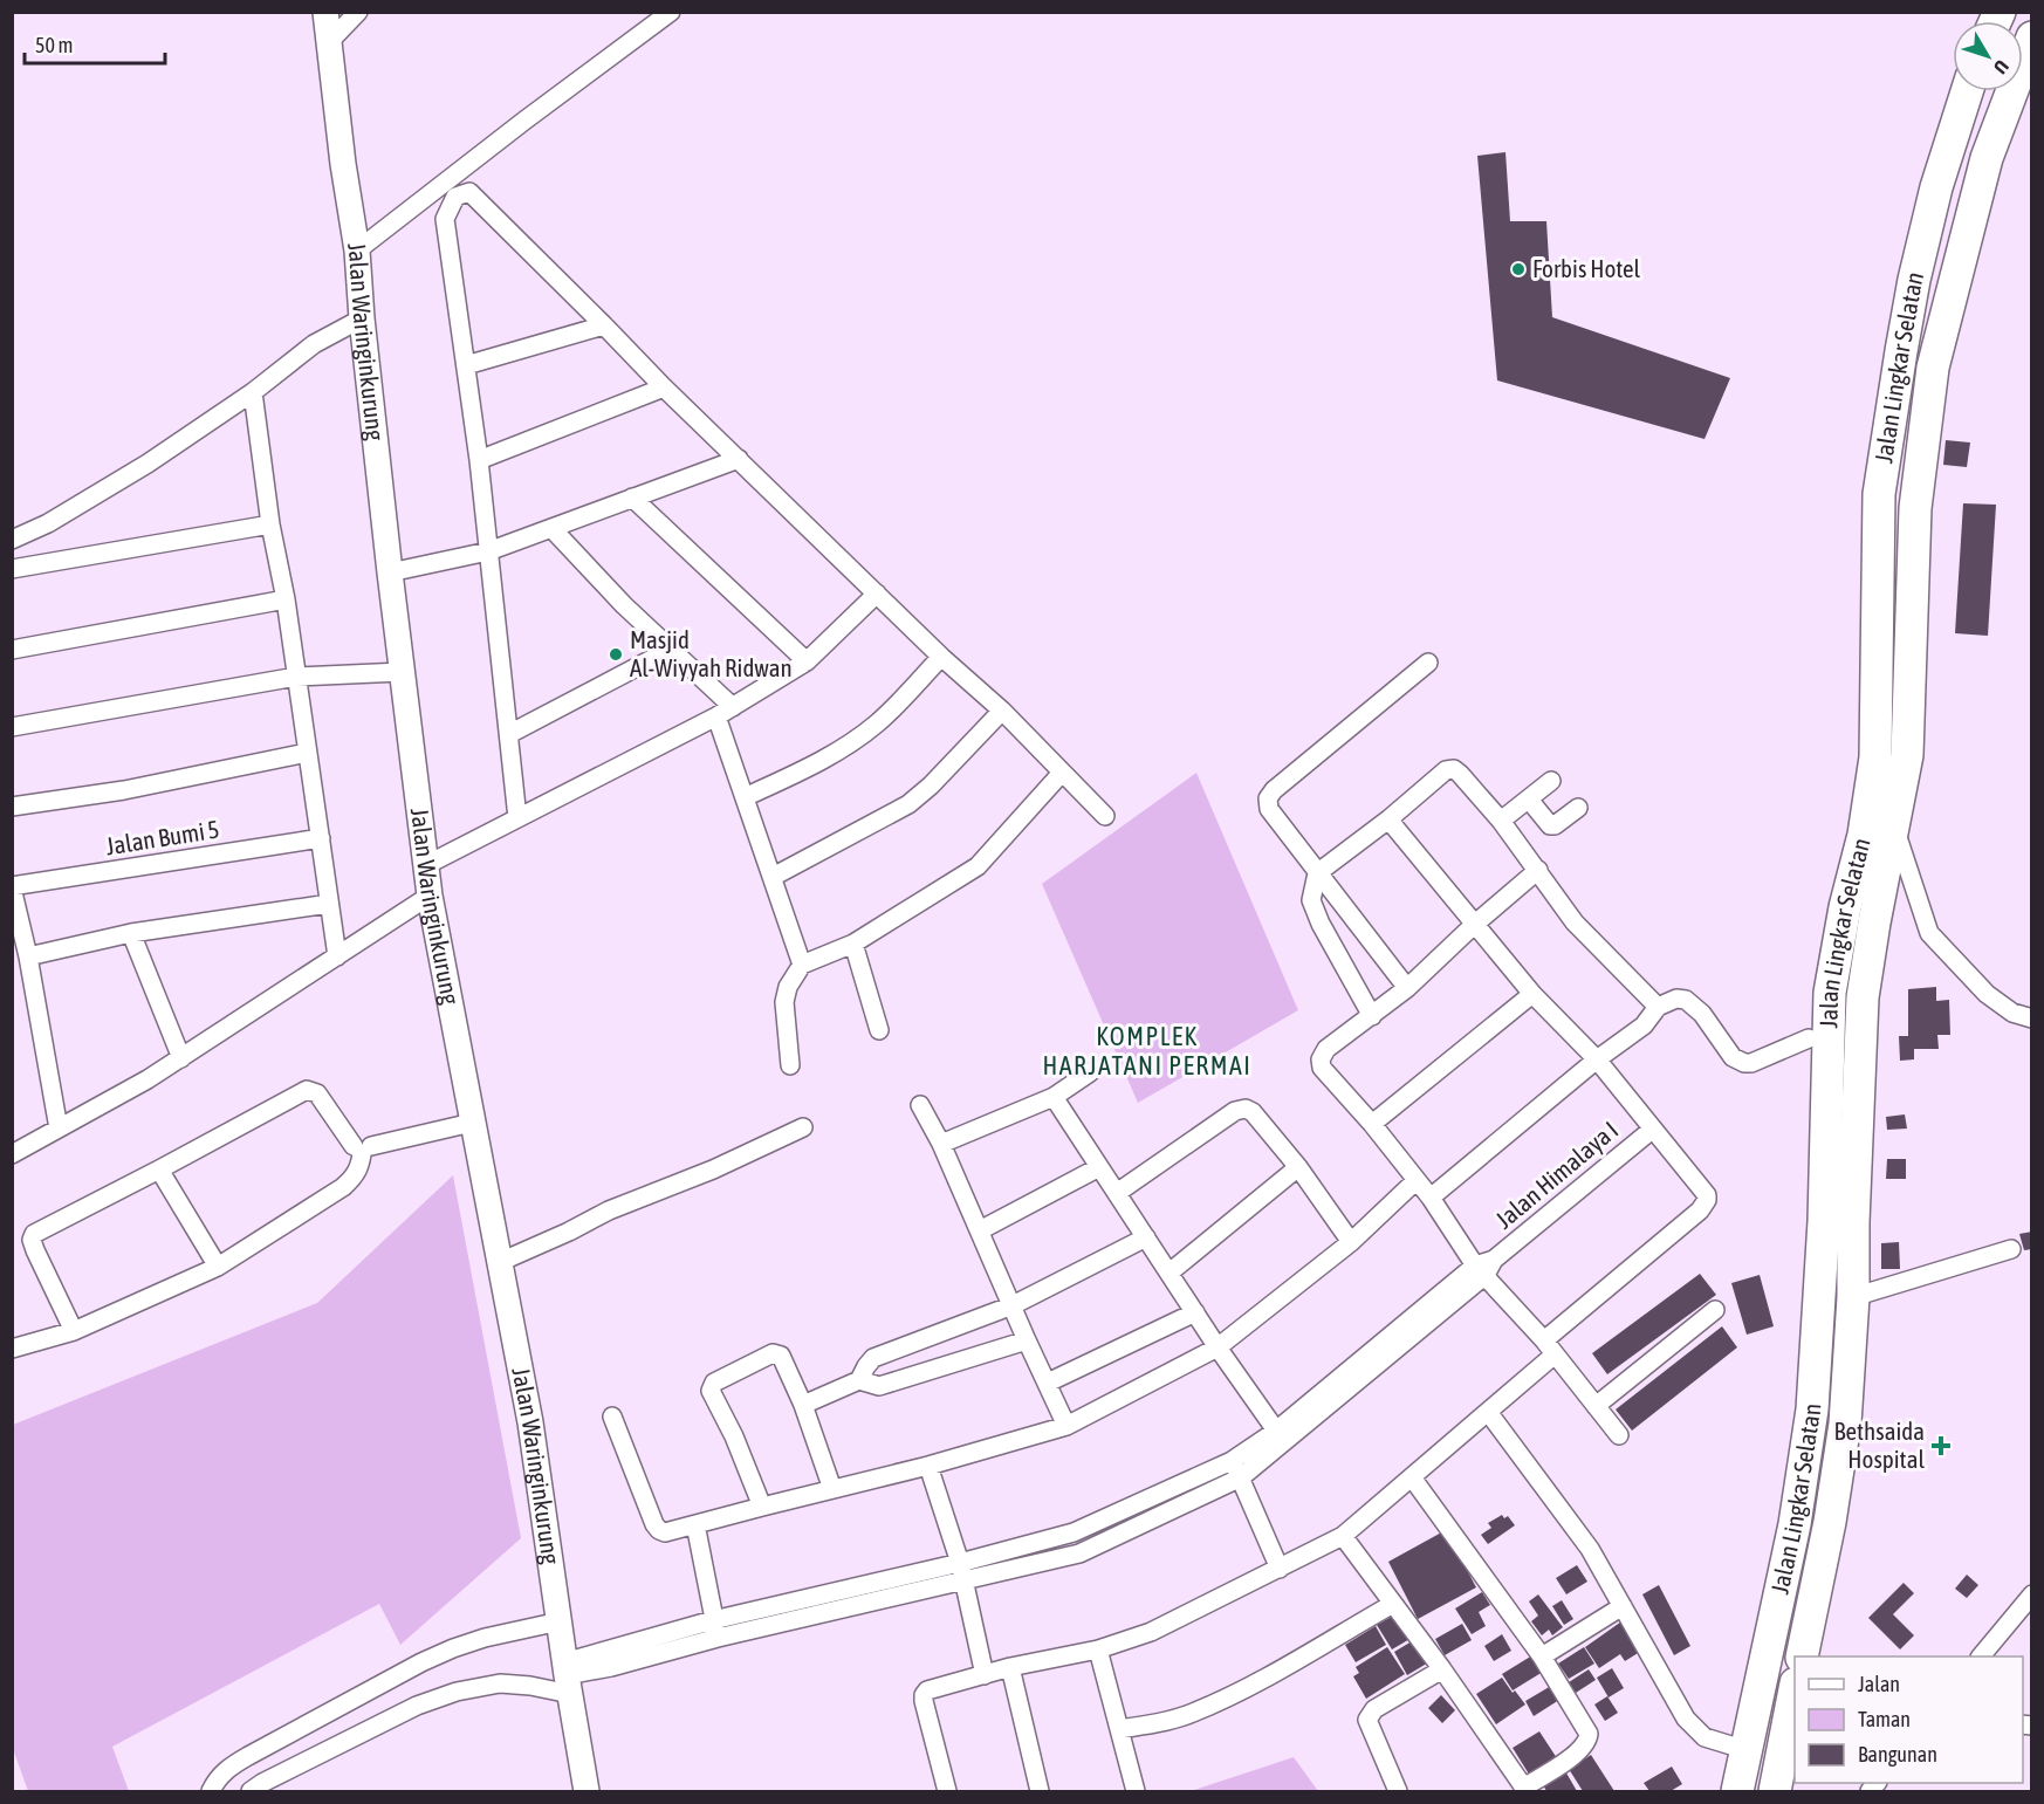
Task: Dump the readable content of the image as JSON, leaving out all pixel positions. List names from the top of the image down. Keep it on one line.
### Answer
{"streets":{"highway":["Jalan Lingkar Selatan"],"street":["Jalan Waringinkurung","Jalan Bumi 5","Jalan Himalaya I"]},"districts":["KOMPLEK HARJATANI PERMAI"],"places":{"other":["Forbis Hotel","Masjid Al-Wiyyah Ridwan"],"health":["Bethsaida Hospital"]},"legend":["Jalan","Taman","Bangunan"],"scale_bar":"50 m","north":"bottom right"}
